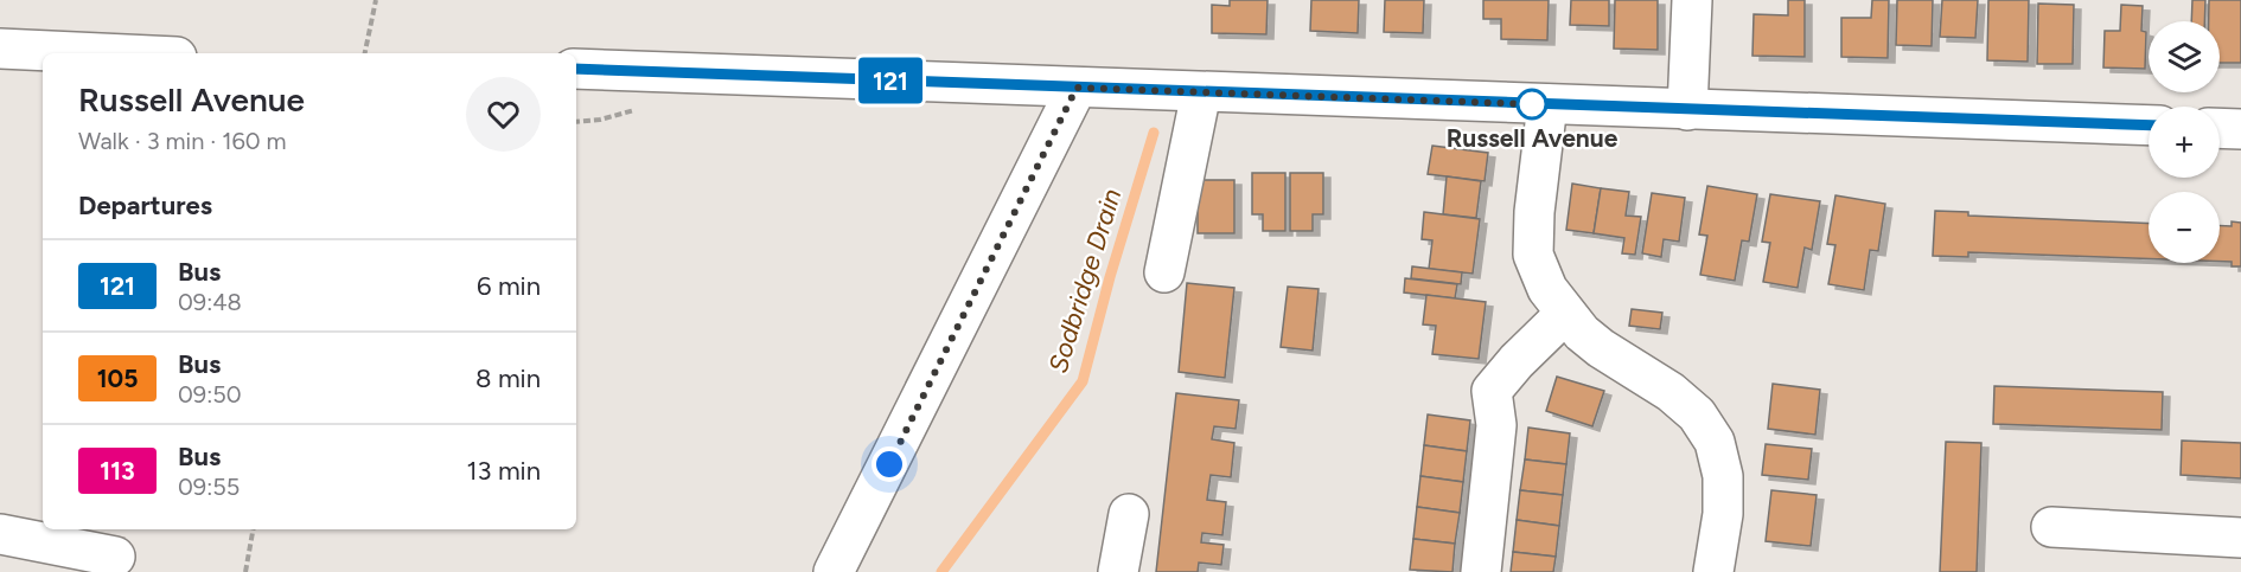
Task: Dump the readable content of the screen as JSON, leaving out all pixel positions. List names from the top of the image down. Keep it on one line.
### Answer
{"water":["Sodbridge Drain"],"places":["Russell Avenue"],"lines":["bus line 121"],"page":{"on_map":"121","map_buttons":["+","−"],"heading":[["Russell Avenue","Walk · 3 min · 160 m"],"Departures"],"list":[{"mark":"121","name":"Bus","note":"09:48","value":"6 min"},{"mark":"105","name":"Bus","note":"09:50","value":"8 min"},{"mark":"113","name":"Bus","note":"09:55","value":"13 min"}]}}
